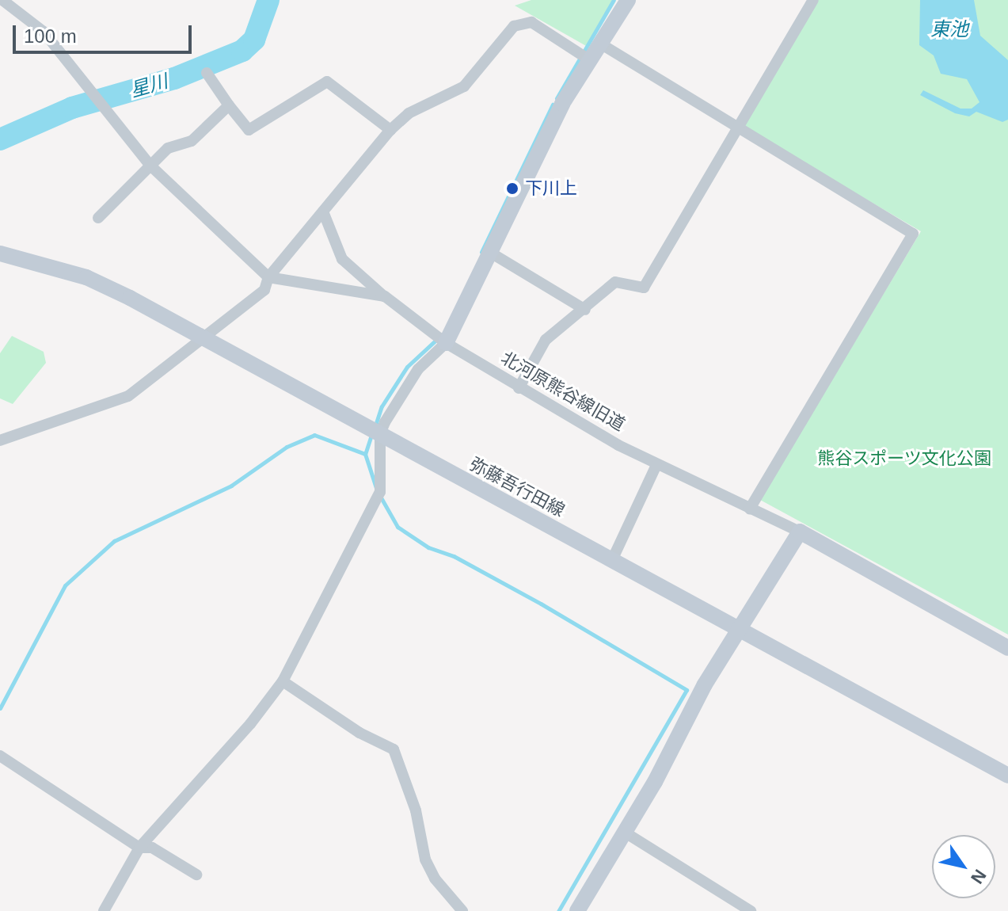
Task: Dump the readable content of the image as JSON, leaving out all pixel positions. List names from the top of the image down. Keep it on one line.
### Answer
{"streets":{"main road":["北河原熊谷線旧道","弥藤吾行田線"]},"water":["東池","星川"],"parks":["熊谷スポーツ文化公園"],"places":["下川上"],"scale_bar":"100 m","north":"bottom right"}
